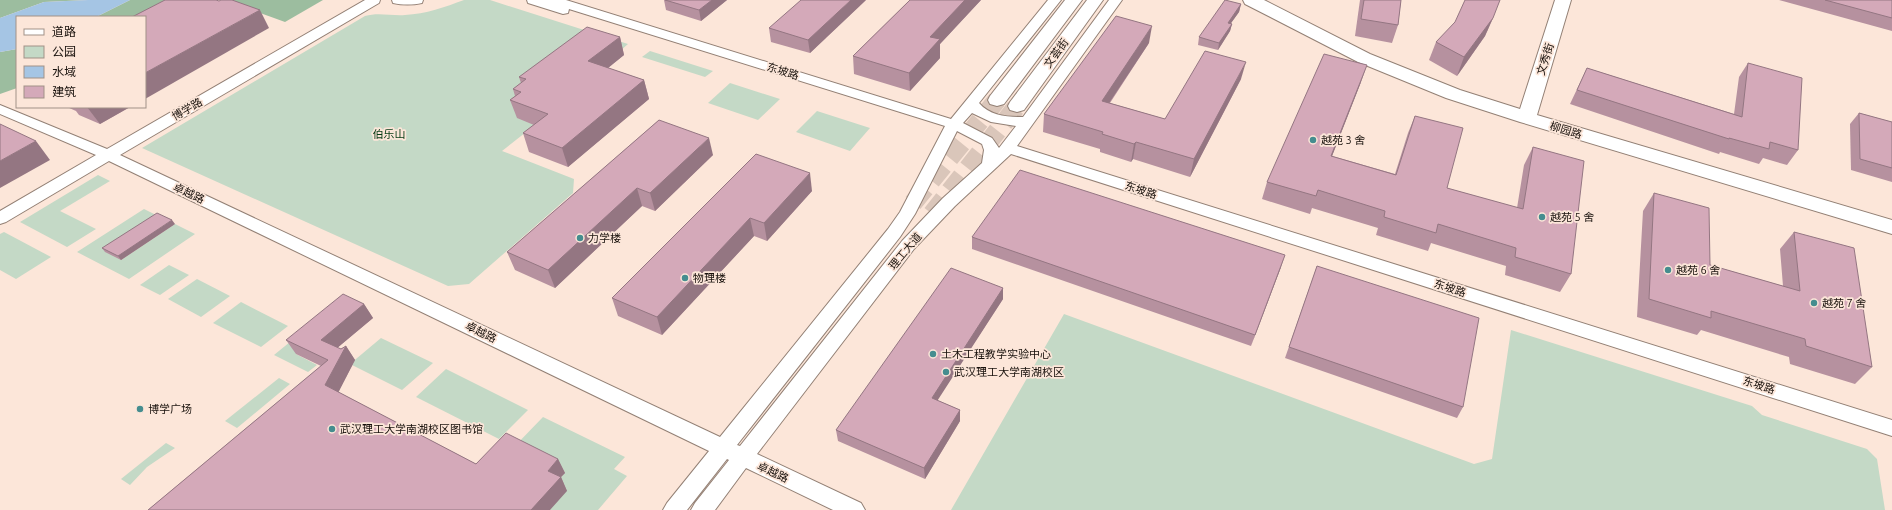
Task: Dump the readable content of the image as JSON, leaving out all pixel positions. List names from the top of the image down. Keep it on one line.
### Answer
{"streets":{"street":["文荟街","文秀街","东坡路","博学路","柳园路","卓越路","理工大道"]},"crossings":[["文秀街","柳园路"],["东坡路","理工大道"],["博学路","卓越路"],["卓越路","理工大道"]],"parks":["伯乐山"],"places":["越苑 3 舍","越苑 5 舍","力学楼","越苑 6 舍","物理楼","越苑 7 舍","土木工程教学实验中心","武汉理工大学南湖校区","博学广场","武汉理工大学南湖校区图书馆"],"legend":["道路","公园","水域","建筑"]}
